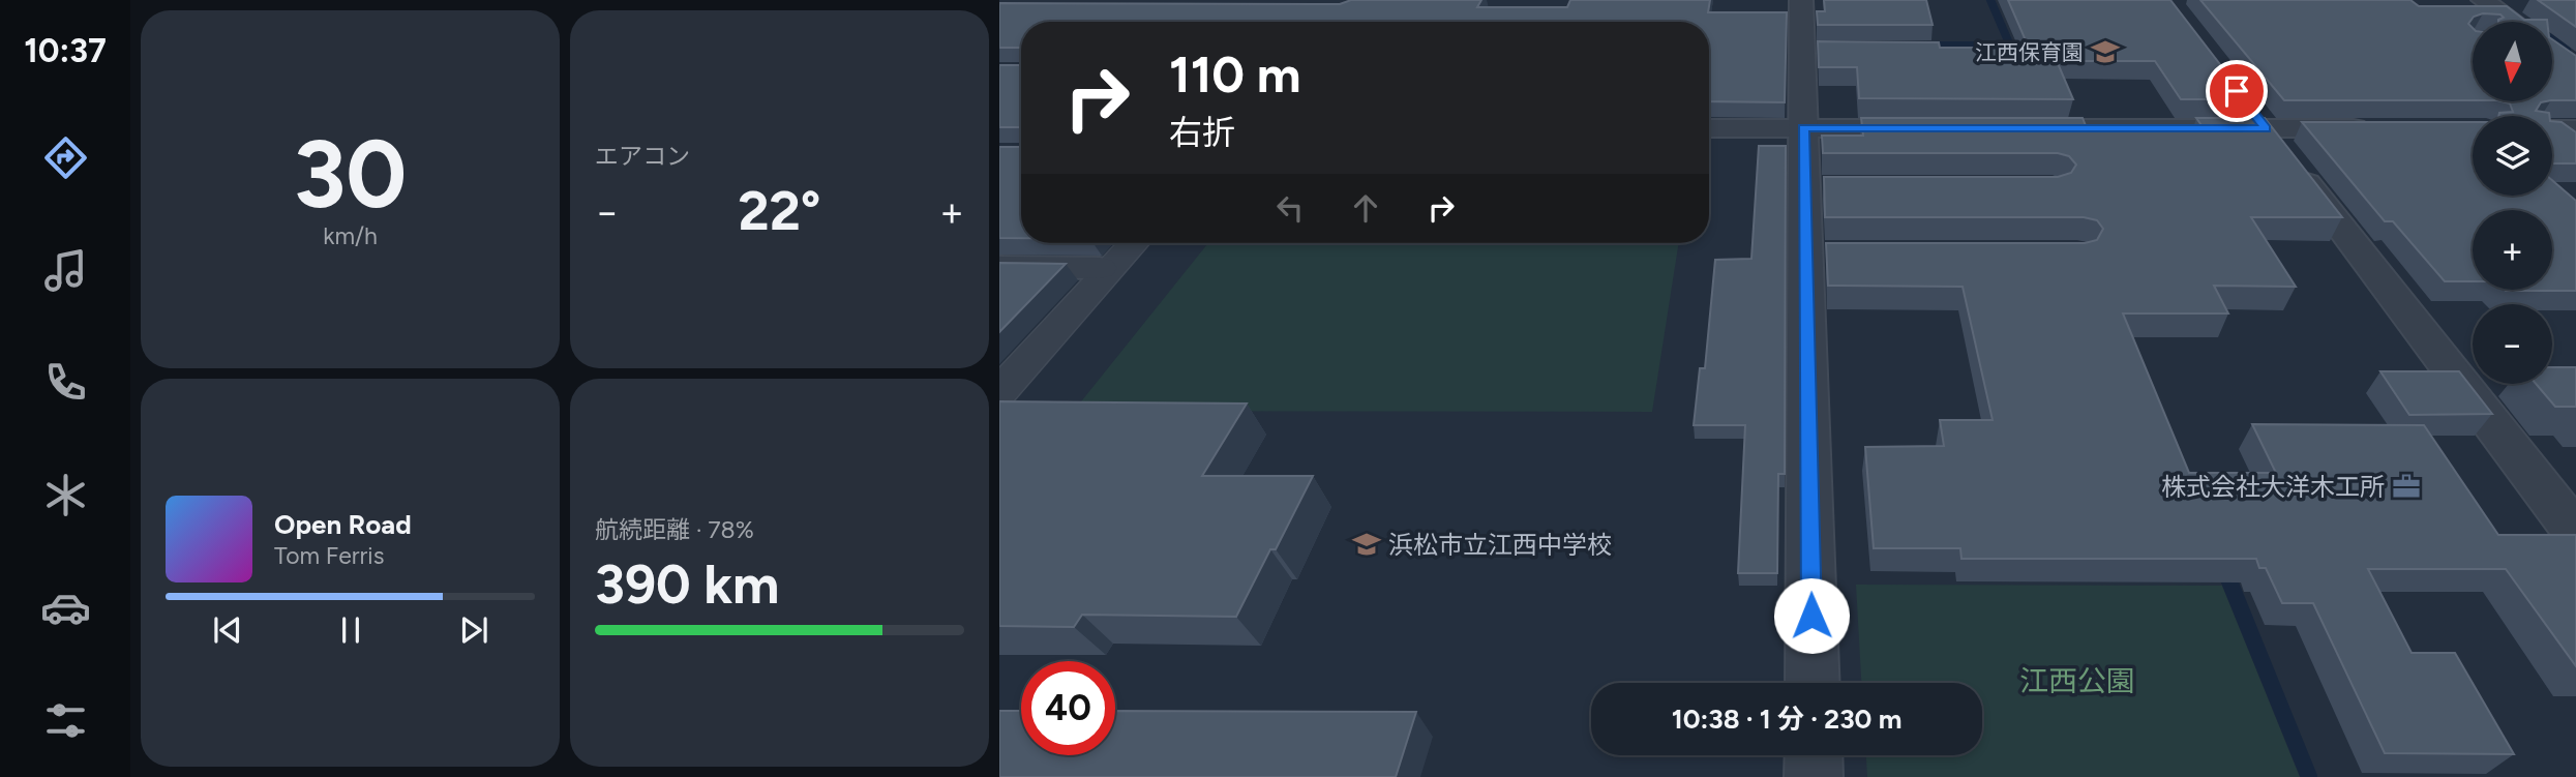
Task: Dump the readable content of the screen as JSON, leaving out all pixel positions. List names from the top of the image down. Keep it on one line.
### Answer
{"parks":["江西公園"],"places":{"school or university":["江西保育園","浜松市立江西中学校"],"office":["株式会社大洋木工所"]},"north":"bottom","page":{"tabs":"10:37","tile":[["30","km/h"],"エアコン",["航続距離 · 78%","390 km"]],"map_buttons":["+","−"],"turn":["110 m","右折"],"heat":["−","22°","+"],"song":["Open Road","Tom Ferris"],"limit":"40","trip":"10:38 · 1 分 · 230 m"}}
